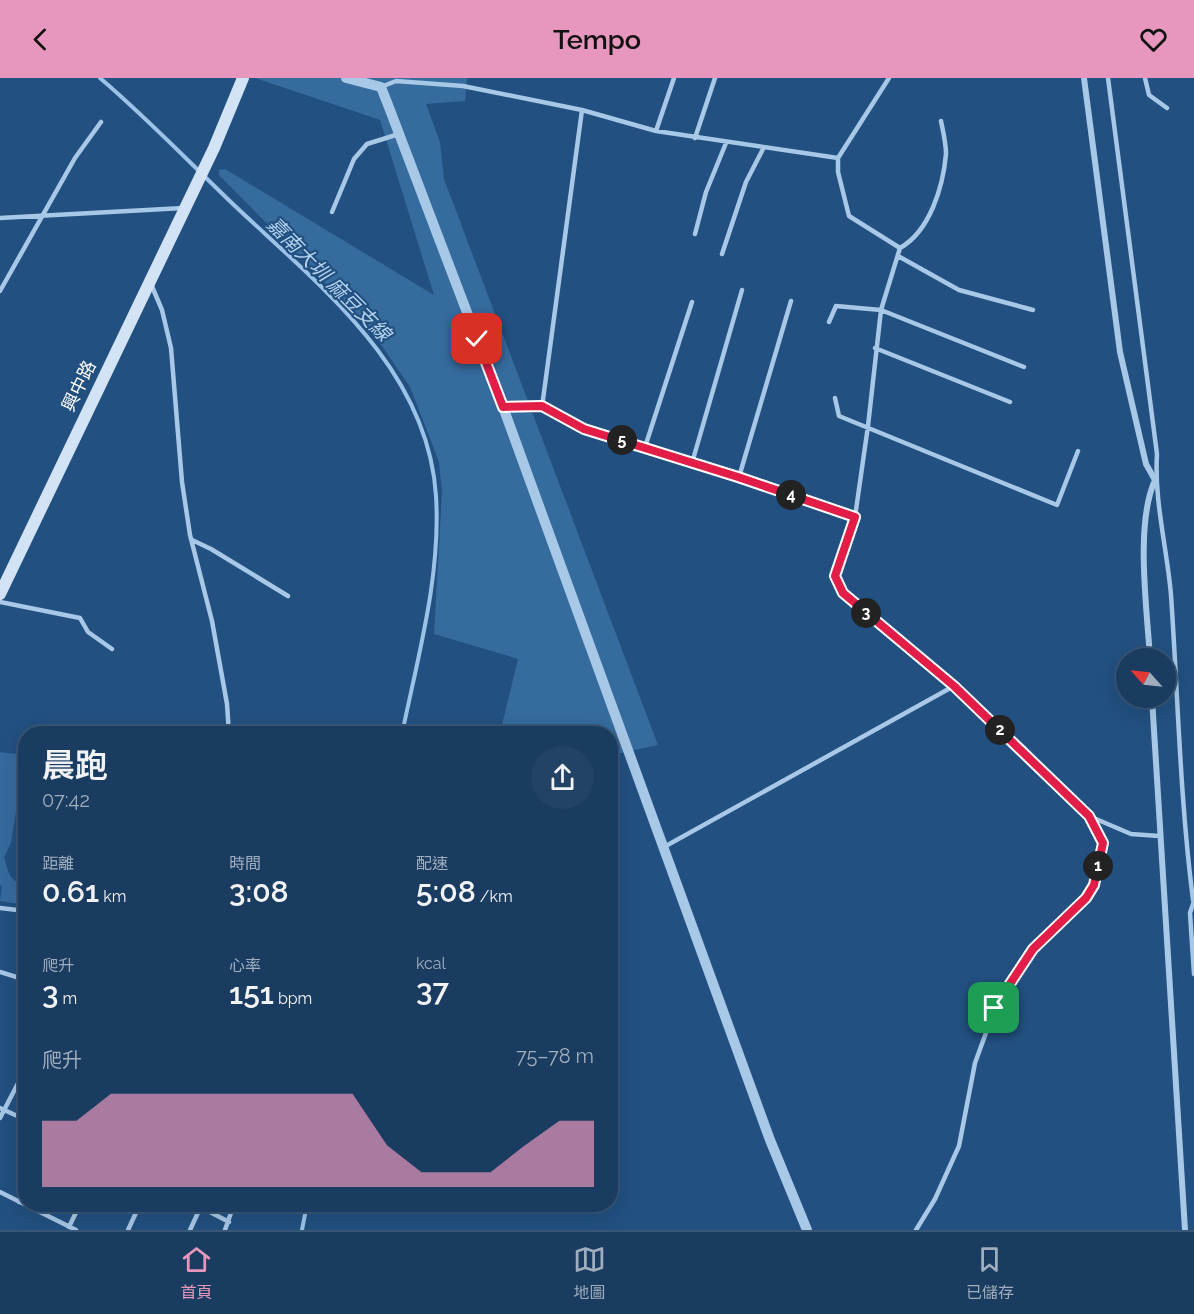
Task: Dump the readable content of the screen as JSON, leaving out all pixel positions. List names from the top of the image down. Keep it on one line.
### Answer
{"streets":{"main road":["興中路"]},"water":["嘉南大圳 麻豆支線"],"north":"top left","page":{"header":"Tempo","pins":["5","4","3","2","1"],"heading":["晨跑","07:42"],"stats":[["距離","0.61 km"],["時間","3:08"],["配速","5:08 /km"],["爬升","3 m"],["心率","151 bpm"],["kcal","37"]],"chart":["爬升","75–78 m"],"tabs":["首頁","地圖","已儲存"]}}
